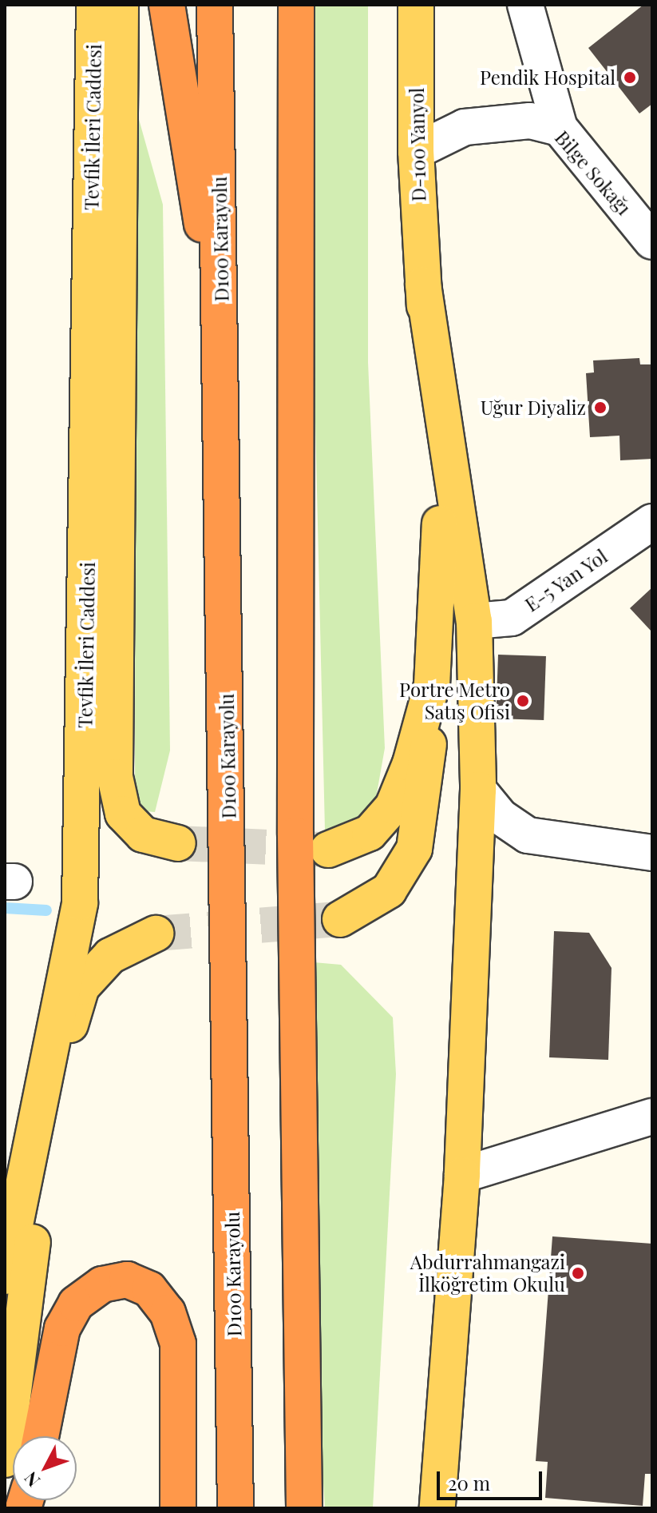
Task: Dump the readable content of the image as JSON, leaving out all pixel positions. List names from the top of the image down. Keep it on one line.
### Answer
{"streets":{"highway":["D100 Karayolu"],"main road":["Tevfik İleri Caddesi","D-100 Yanyol"],"street":["Bilge Sokağı","E-5 Yan Yol"]},"crossings":[["D-100 Yanyol","Bilge Sokağı"]],"places":["Pendik Hospital","Uğur Diyaliz","Portre Metro Satış Ofisi","Abdurrahmangazi İlköğretim Okulu"],"scale_bar":"20 m","north":"bottom left"}
